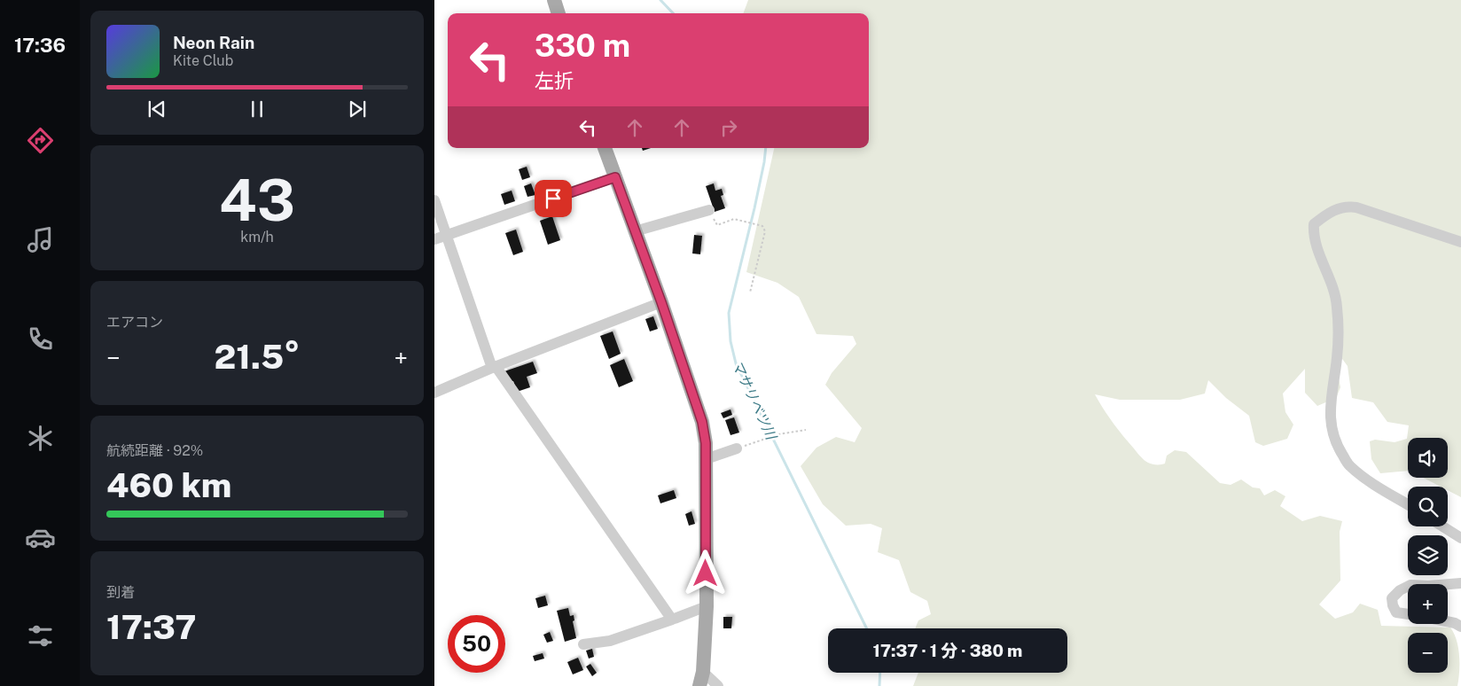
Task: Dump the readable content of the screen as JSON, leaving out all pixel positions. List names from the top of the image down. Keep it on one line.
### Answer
{"water":["マサリベツ川"],"page":{"tabs":"17:36","turn":["330 m","左折"],"song":["Neon Rain","Kite Club"],"tile":[["43","km/h"],"エアコン",["航続距離 · 92%","460 km"],["到着","17:37"]],"heat":["−","21.5°","+"],"map_buttons":["+","−"],"limit":"50","trip":"17:37 · 1 分 · 380 m"}}
